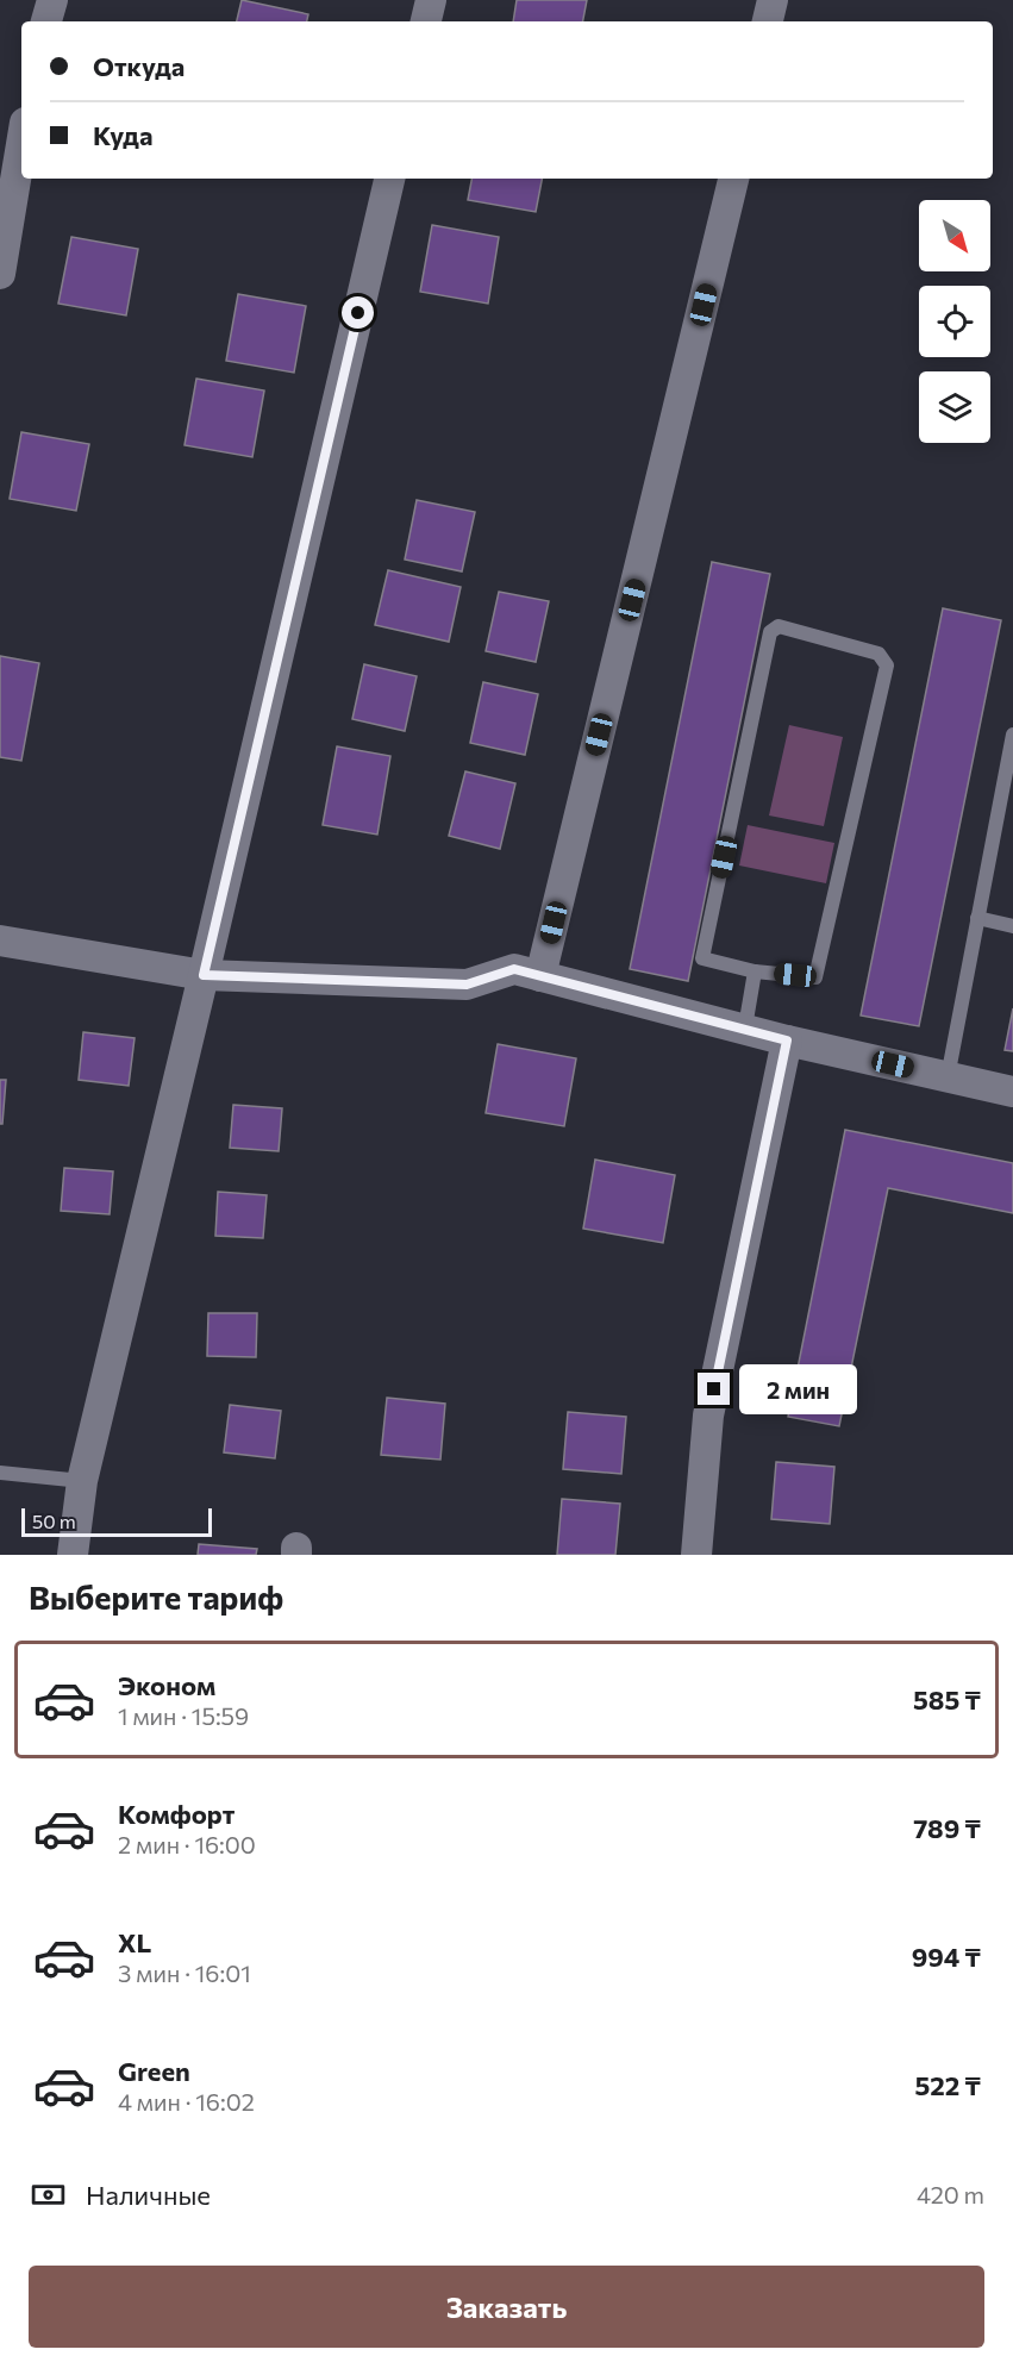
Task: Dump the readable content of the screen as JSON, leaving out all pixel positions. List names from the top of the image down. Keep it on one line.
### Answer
{"scale_bar":"50 m","north":"bottom right","page":{"banner":["Откуда","Куда"],"bubble":"2 мин","scale":"50 m","heading":"Выберите тариф","list":[{"name":"Эконом","note":"1 мин · 15:59","value":"585 ₸"},{"name":"Комфорт","note":"2 мин · 16:00","value":"789 ₸"},{"name":"XL","note":"3 мин · 16:01","value":"994 ₸"},{"name":"Green","note":"4 мин · 16:02","value":"522 ₸"}],"pay":["Наличные","420 m"],"buttons":"Заказать"}}
